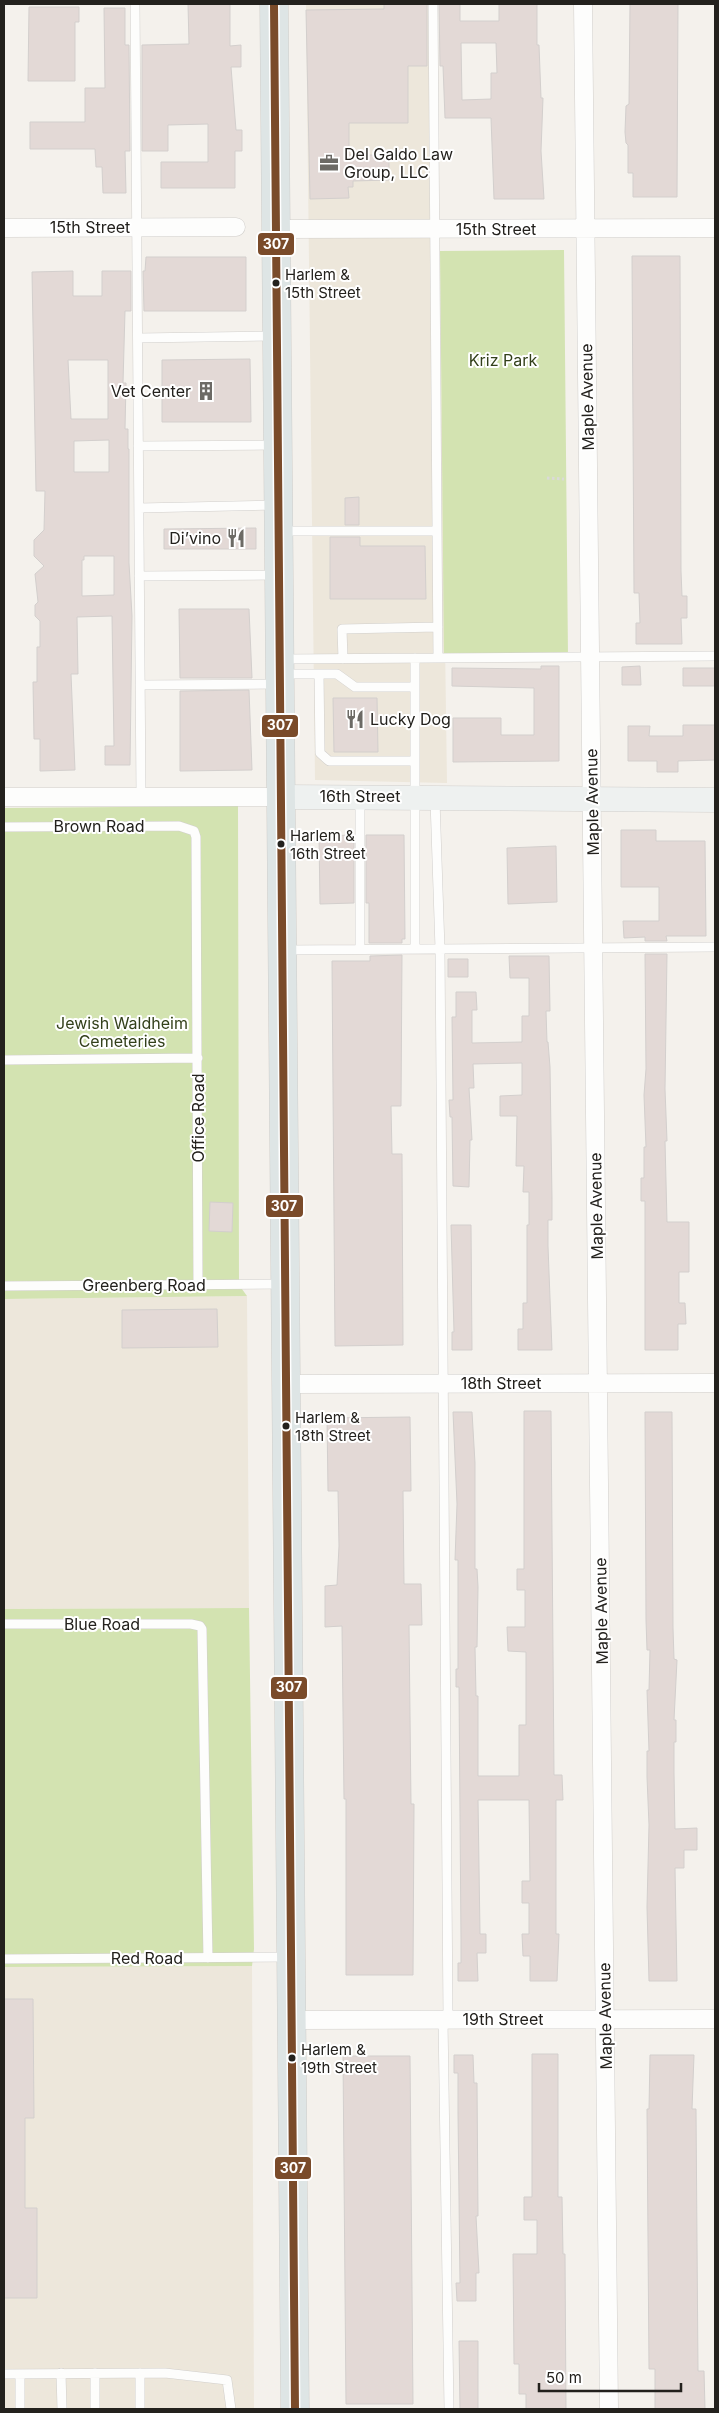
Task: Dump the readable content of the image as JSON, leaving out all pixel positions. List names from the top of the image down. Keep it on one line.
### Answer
{"streets":{"street":["15th Street","Maple Avenue","16th Street","18th Street","19th Street"],"lane":["Brown Road","Office Road","Greenberg Road","Blue Road","Red Road"]},"crossings":[["15th Street","Maple Avenue"],["Maple Avenue","16th Street"],["Maple Avenue","18th Street"],["Maple Avenue","19th Street"],["Brown Road","Office Road"],["Office Road","Greenberg Road"],["Blue Road","Red Road"]],"parks":["Kriz Park","Jewish Waldheim Cemeteries"],"places":{"office":["Del Galdo Law Group, LLC"],"other":["Harlem & 15th Street","Harlem & 16th Street","Harlem & 18th Street","Harlem & 19th Street"],"building":["Vet Center"],"restaurant":["Di’vino","Lucky Dog"]},"lines":["transit line 307"],"scale_bar":"50 m"}
